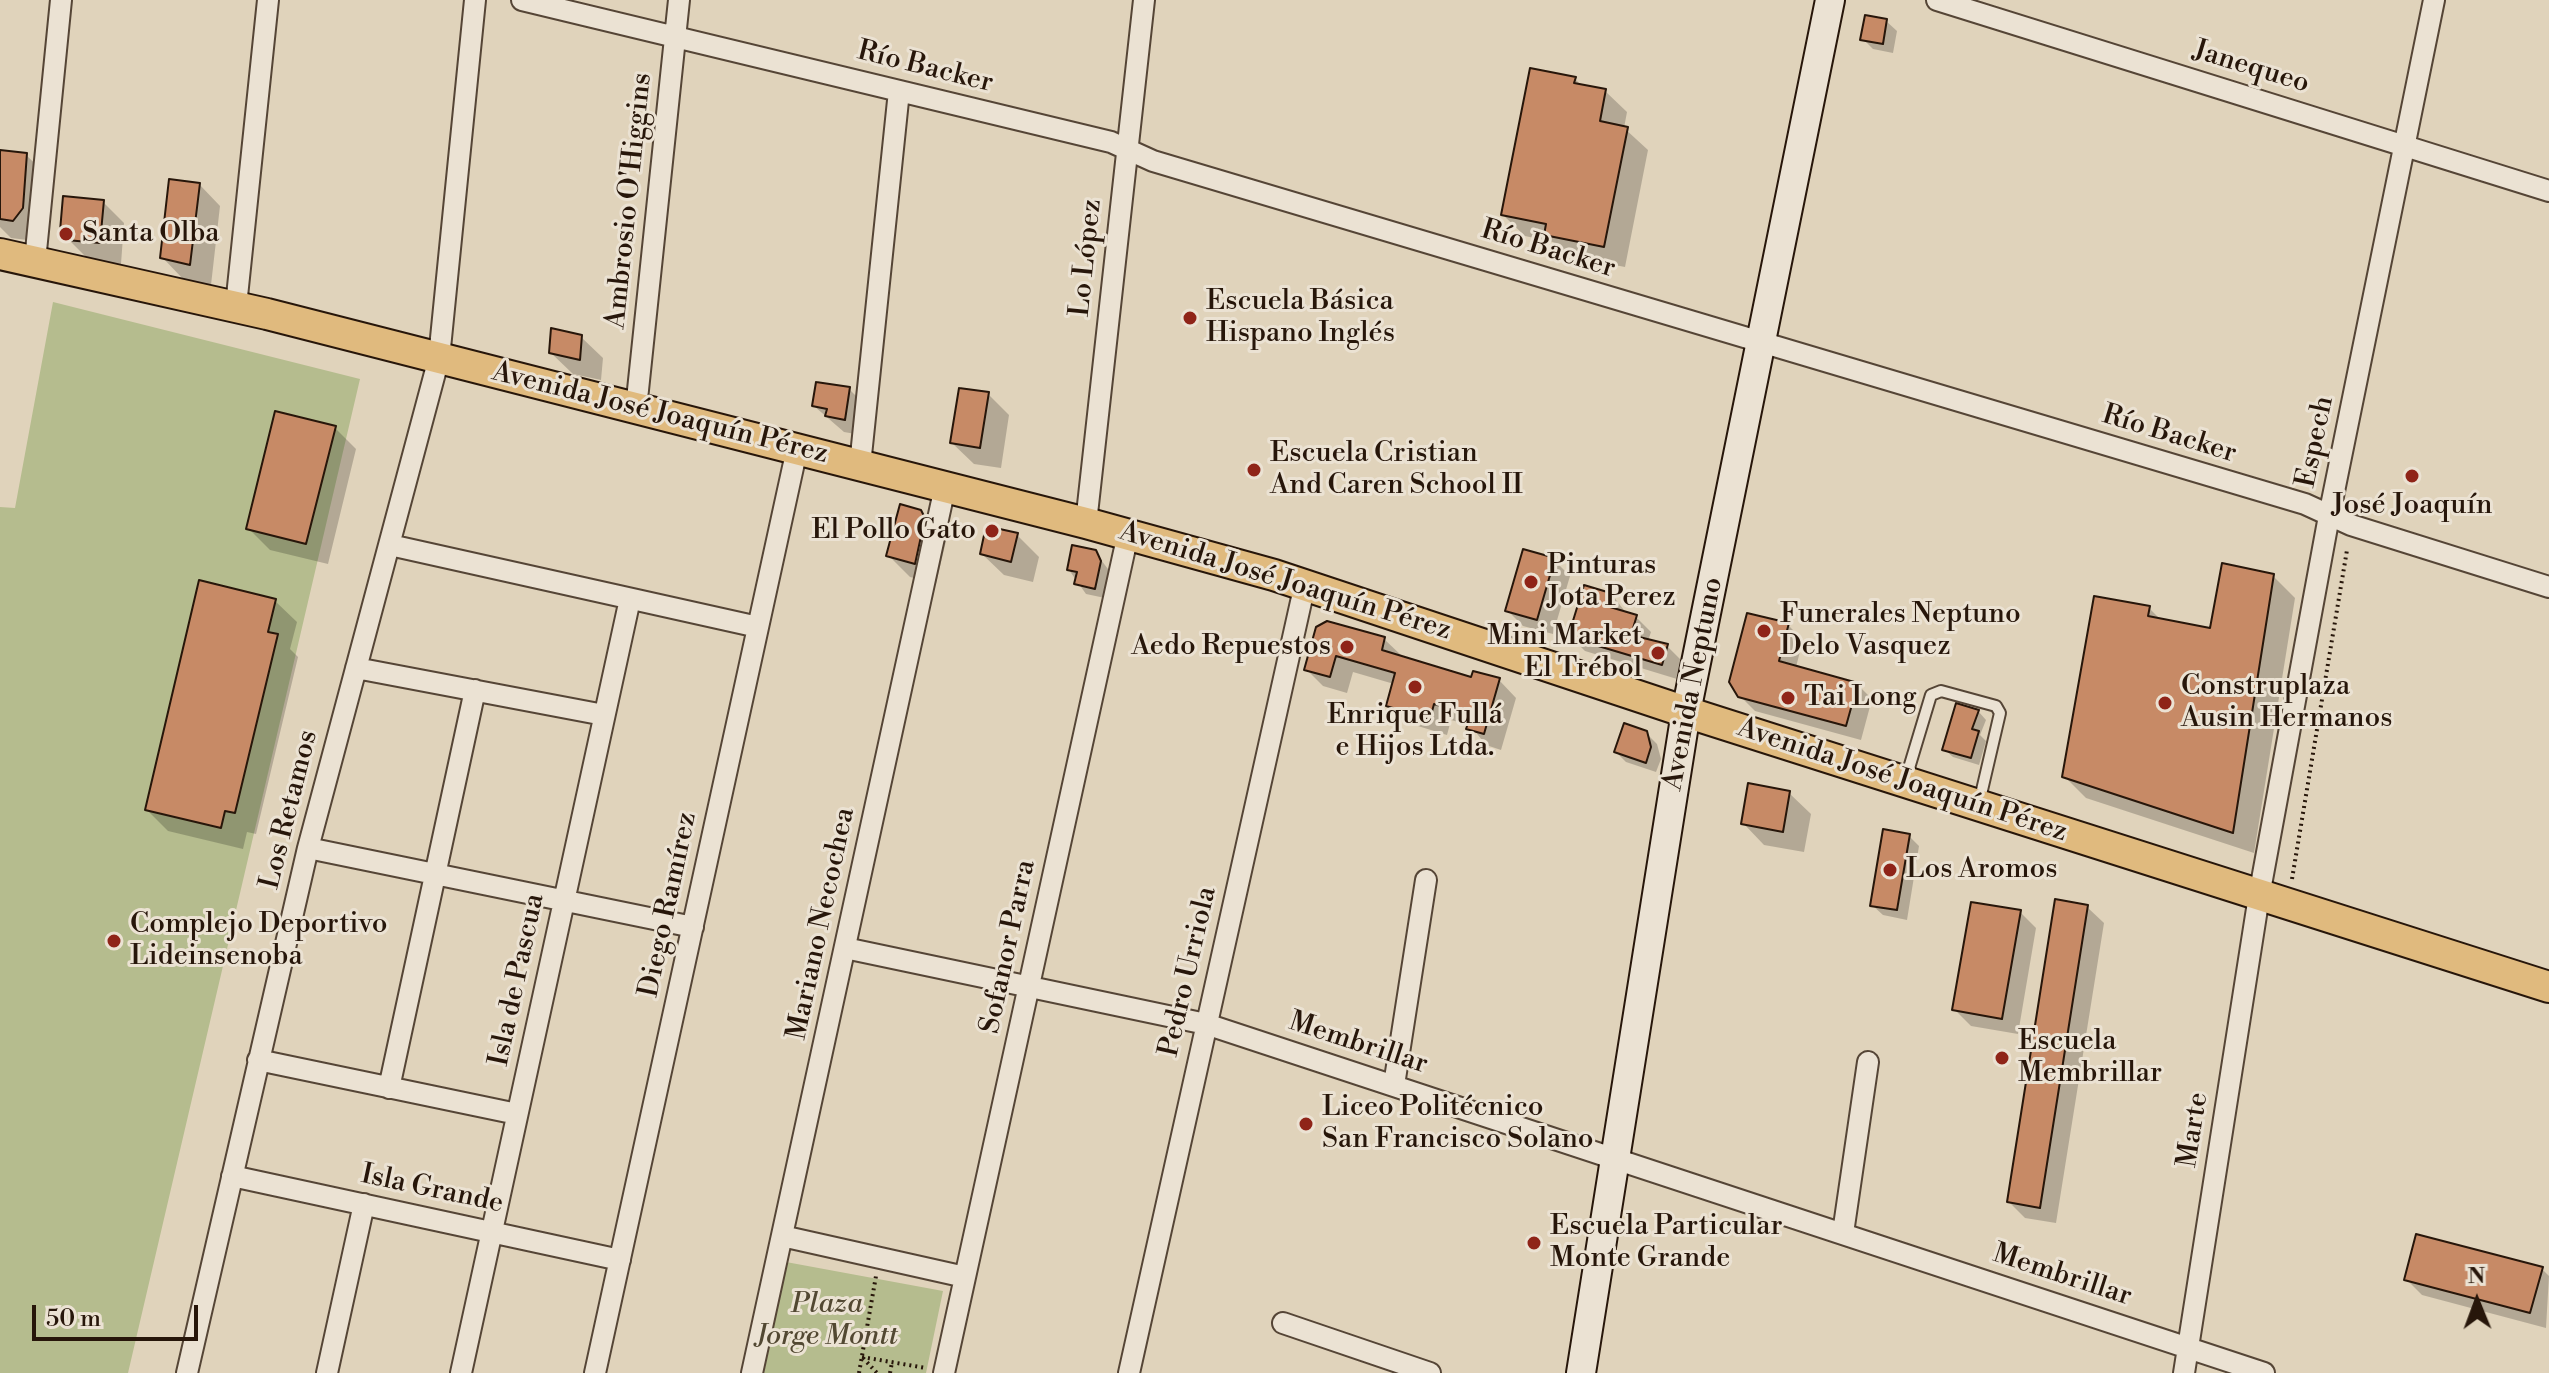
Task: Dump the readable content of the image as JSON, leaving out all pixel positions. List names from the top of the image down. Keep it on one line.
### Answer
{"streets":{"main road":["Avenida José Joaquín Pérez","Avenida Neptuno"],"street":["Río Backer","Janequeo","Ambrosio O'Higgins","Lo López","Espech","Los Retamos","Diego Ramírez","Mariano Necochea","Sofanor Parra","Pedro Urriola","Isla de Pascua","Membrillar","Marte","Isla Grande"]},"crossings":[["Río Backer","Ambrosio O'Higgins"],["Río Backer","Lo López"],["Río Backer","Espech"],["Río Backer","Avenida Neptuno"],["Janequeo","Espech"],["Ambrosio O'Higgins","Avenida José Joaquín Pérez"],["Lo López","Avenida José Joaquín Pérez"],["Avenida José Joaquín Pérez","Espech"],["Avenida José Joaquín Pérez","Avenida Neptuno"],["Avenida José Joaquín Pérez","Los Retamos"],["Avenida José Joaquín Pérez","Diego Ramírez"],["Avenida José Joaquín Pérez","Mariano Necochea"],["Avenida José Joaquín Pérez","Sofanor Parra"],["Avenida José Joaquín Pérez","Pedro Urriola"],["Avenida José Joaquín Pérez","Marte"],["Espech","Marte"],["Avenida Neptuno","Membrillar"],["Los Retamos","Isla Grande"],["Diego Ramírez","Isla Grande"],["Mariano Necochea","Membrillar"],["Sofanor Parra","Membrillar"],["Pedro Urriola","Membrillar"],["Isla de Pascua","Isla Grande"],["Membrillar","Marte"]],"parks":["Plaza Jorge Montt"],"places":["Santa Olba","Escuela Básica Hispano Inglés","Escuela Cristian And Caren School II","José Joaquín","El Pollo Gato","Pinturas Jota Perez","Funerales Neptuno Delo Vasquez","Aedo Repuestos","Mini Market El Trébol","Enrique Fullá e Hijos Ltda.","Tai Long","Construplaza Ausin Hermanos","Los Aromos","Complejo Deportivo Lideinsenoba","Escuela Membrillar","Liceo Politécnico San Francisco Solano","Escuela Particular Monte Grande"],"scale_bar":"50 m","north":"top"}
